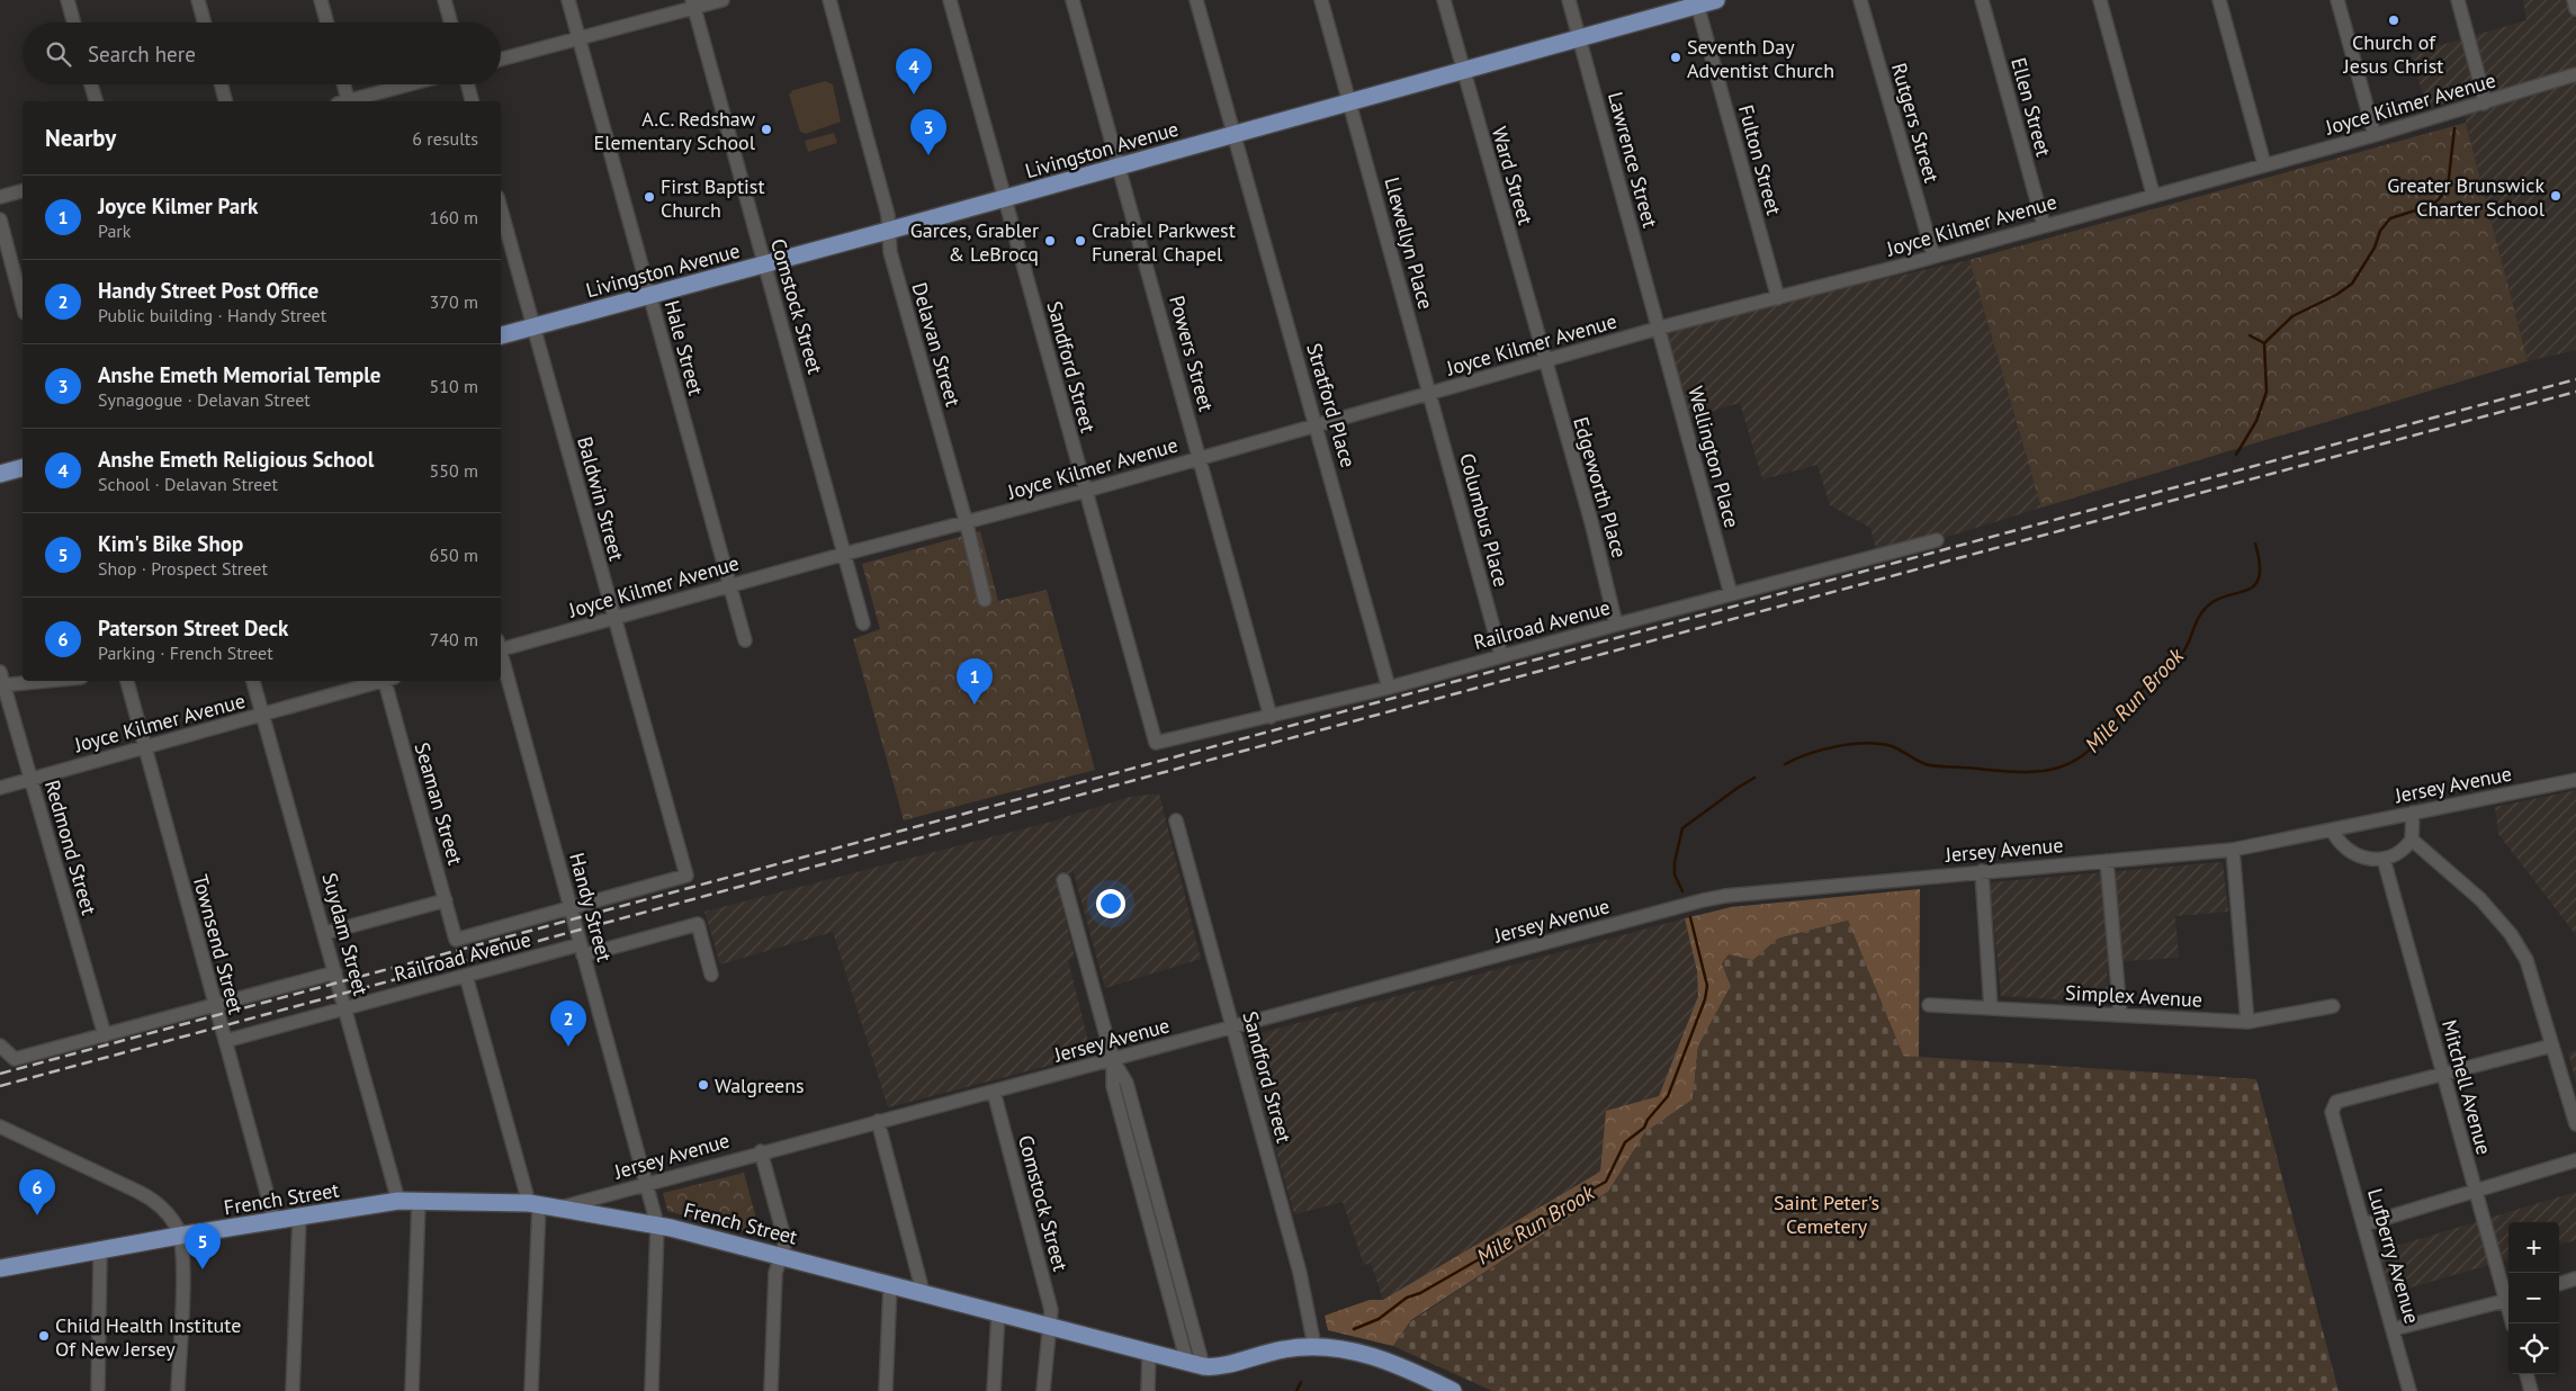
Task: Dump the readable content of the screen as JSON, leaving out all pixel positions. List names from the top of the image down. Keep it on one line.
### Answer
{"streets":{"main road":["Livingston Avenue","French Street"],"street":["Joyce Kilmer Avenue","Ellen Street","Rutgers Street","Lawrence Street","Fulton Street","Ward Street","Llewellyn Place","Comstock Street","Delavan Street","Hale Street","Powers Street","Sandford Street","Stratford Place","Wellington Place","Edgeworth Place","Baldwin Street","Columbus Place","Railroad Avenue","Jersey Avenue","Seaman Street","Redmond Street","Handy Street","Suydam Street","Townsend Street","Simplex Avenue","Mitchell Avenue","Lufberry Avenue"]},"crossings":[["Joyce Kilmer Avenue","Ellen Street"],["Joyce Kilmer Avenue","Rutgers Street"],["Joyce Kilmer Avenue","Lawrence Street"],["Joyce Kilmer Avenue","Fulton Street"],["Joyce Kilmer Avenue","Ward Street"],["Joyce Kilmer Avenue","Llewellyn Place"],["Joyce Kilmer Avenue","Comstock Street"],["Joyce Kilmer Avenue","Delavan Street"],["Joyce Kilmer Avenue","Hale Street"],["Joyce Kilmer Avenue","Powers Street"],["Joyce Kilmer Avenue","Sandford Street"],["Joyce Kilmer Avenue","Stratford Place"],["Joyce Kilmer Avenue","Wellington Place"],["Joyce Kilmer Avenue","Edgeworth Place"],["Joyce Kilmer Avenue","Baldwin Street"],["Joyce Kilmer Avenue","Columbus Place"],["Joyce Kilmer Avenue","Redmond Street"],["Joyce Kilmer Avenue","Suydam Street"],["Joyce Kilmer Avenue","Townsend Street"],["Livingston Avenue","Lawrence Street"],["Livingston Avenue","Fulton Street"],["Livingston Avenue","Ward Street"],["Livingston Avenue","Llewellyn Place"],["Livingston Avenue","Comstock Street"],["Livingston Avenue","Delavan Street"],["Livingston Avenue","Hale Street"],["Livingston Avenue","Powers Street"],["Livingston Avenue","Sandford Street"],["Livingston Avenue","Stratford Place"],["Livingston Avenue","Baldwin Street"],["Lawrence Street","Wellington Place"],["Ward Street","Edgeworth Place"],["Llewellyn Place","Columbus Place"],["Comstock Street","Jersey Avenue"],["Comstock Street","French Street"],["Powers Street","Railroad Avenue"],["Sandford Street","Railroad Avenue"],["Sandford Street","Jersey Avenue"],["Sandford Street","French Street"],["Stratford Place","Railroad Avenue"],["Wellington Place","Railroad Avenue"],["Edgeworth Place","Railroad Avenue"],["Baldwin Street","Railroad Avenue"],["Columbus Place","Railroad Avenue"],["Railroad Avenue","Seaman Street"],["Railroad Avenue","Handy Street"],["Railroad Avenue","Suydam Street"],["Railroad Avenue","Townsend Street"],["Jersey Avenue","Handy Street"],["Jersey Avenue","French Street"],["Handy Street","French Street"],["Suydam Street","French Street"],["Townsend Street","French Street"],["Mitchell Avenue","Lufberry Avenue"]],"water":["Mile Run Brook"],"parks":["Saint Peter's Cemetery"],"places":["Church of Jesus Christ","Seventh Day Adventist Church","A.C. Redshaw Elementary School","Greater Brunswick Charter School","First Baptist Church","Garces, Grabler & LeBrocq","Crabiel Parkwest Funeral Chapel","Walgreens","Child Health Institute Of New Jersey"],"page":{"search":"Search here","pins":["4","3","1","2","6","5"],"heading":["Nearby","6 results"],"list":[{"mark":"1","name":"Joyce Kilmer Park","note":"Park","value":"160 m"},{"mark":"2","name":"Handy Street Post Office","note":"Public building · Handy Street","value":"370 m"},{"mark":"3","name":"Anshe Emeth Memorial Temple","note":"Synagogue · Delavan Street","value":"510 m"},{"mark":"4","name":"Anshe Emeth Religious School","note":"School · Delavan Street","value":"550 m"},{"mark":"5","name":"Kim's Bike Shop","note":"Shop · Prospect Street","value":"650 m"},{"mark":"6","name":"Paterson Street Deck","note":"Parking · French Street","value":"740 m"}],"map_buttons":["+","−"]}}
